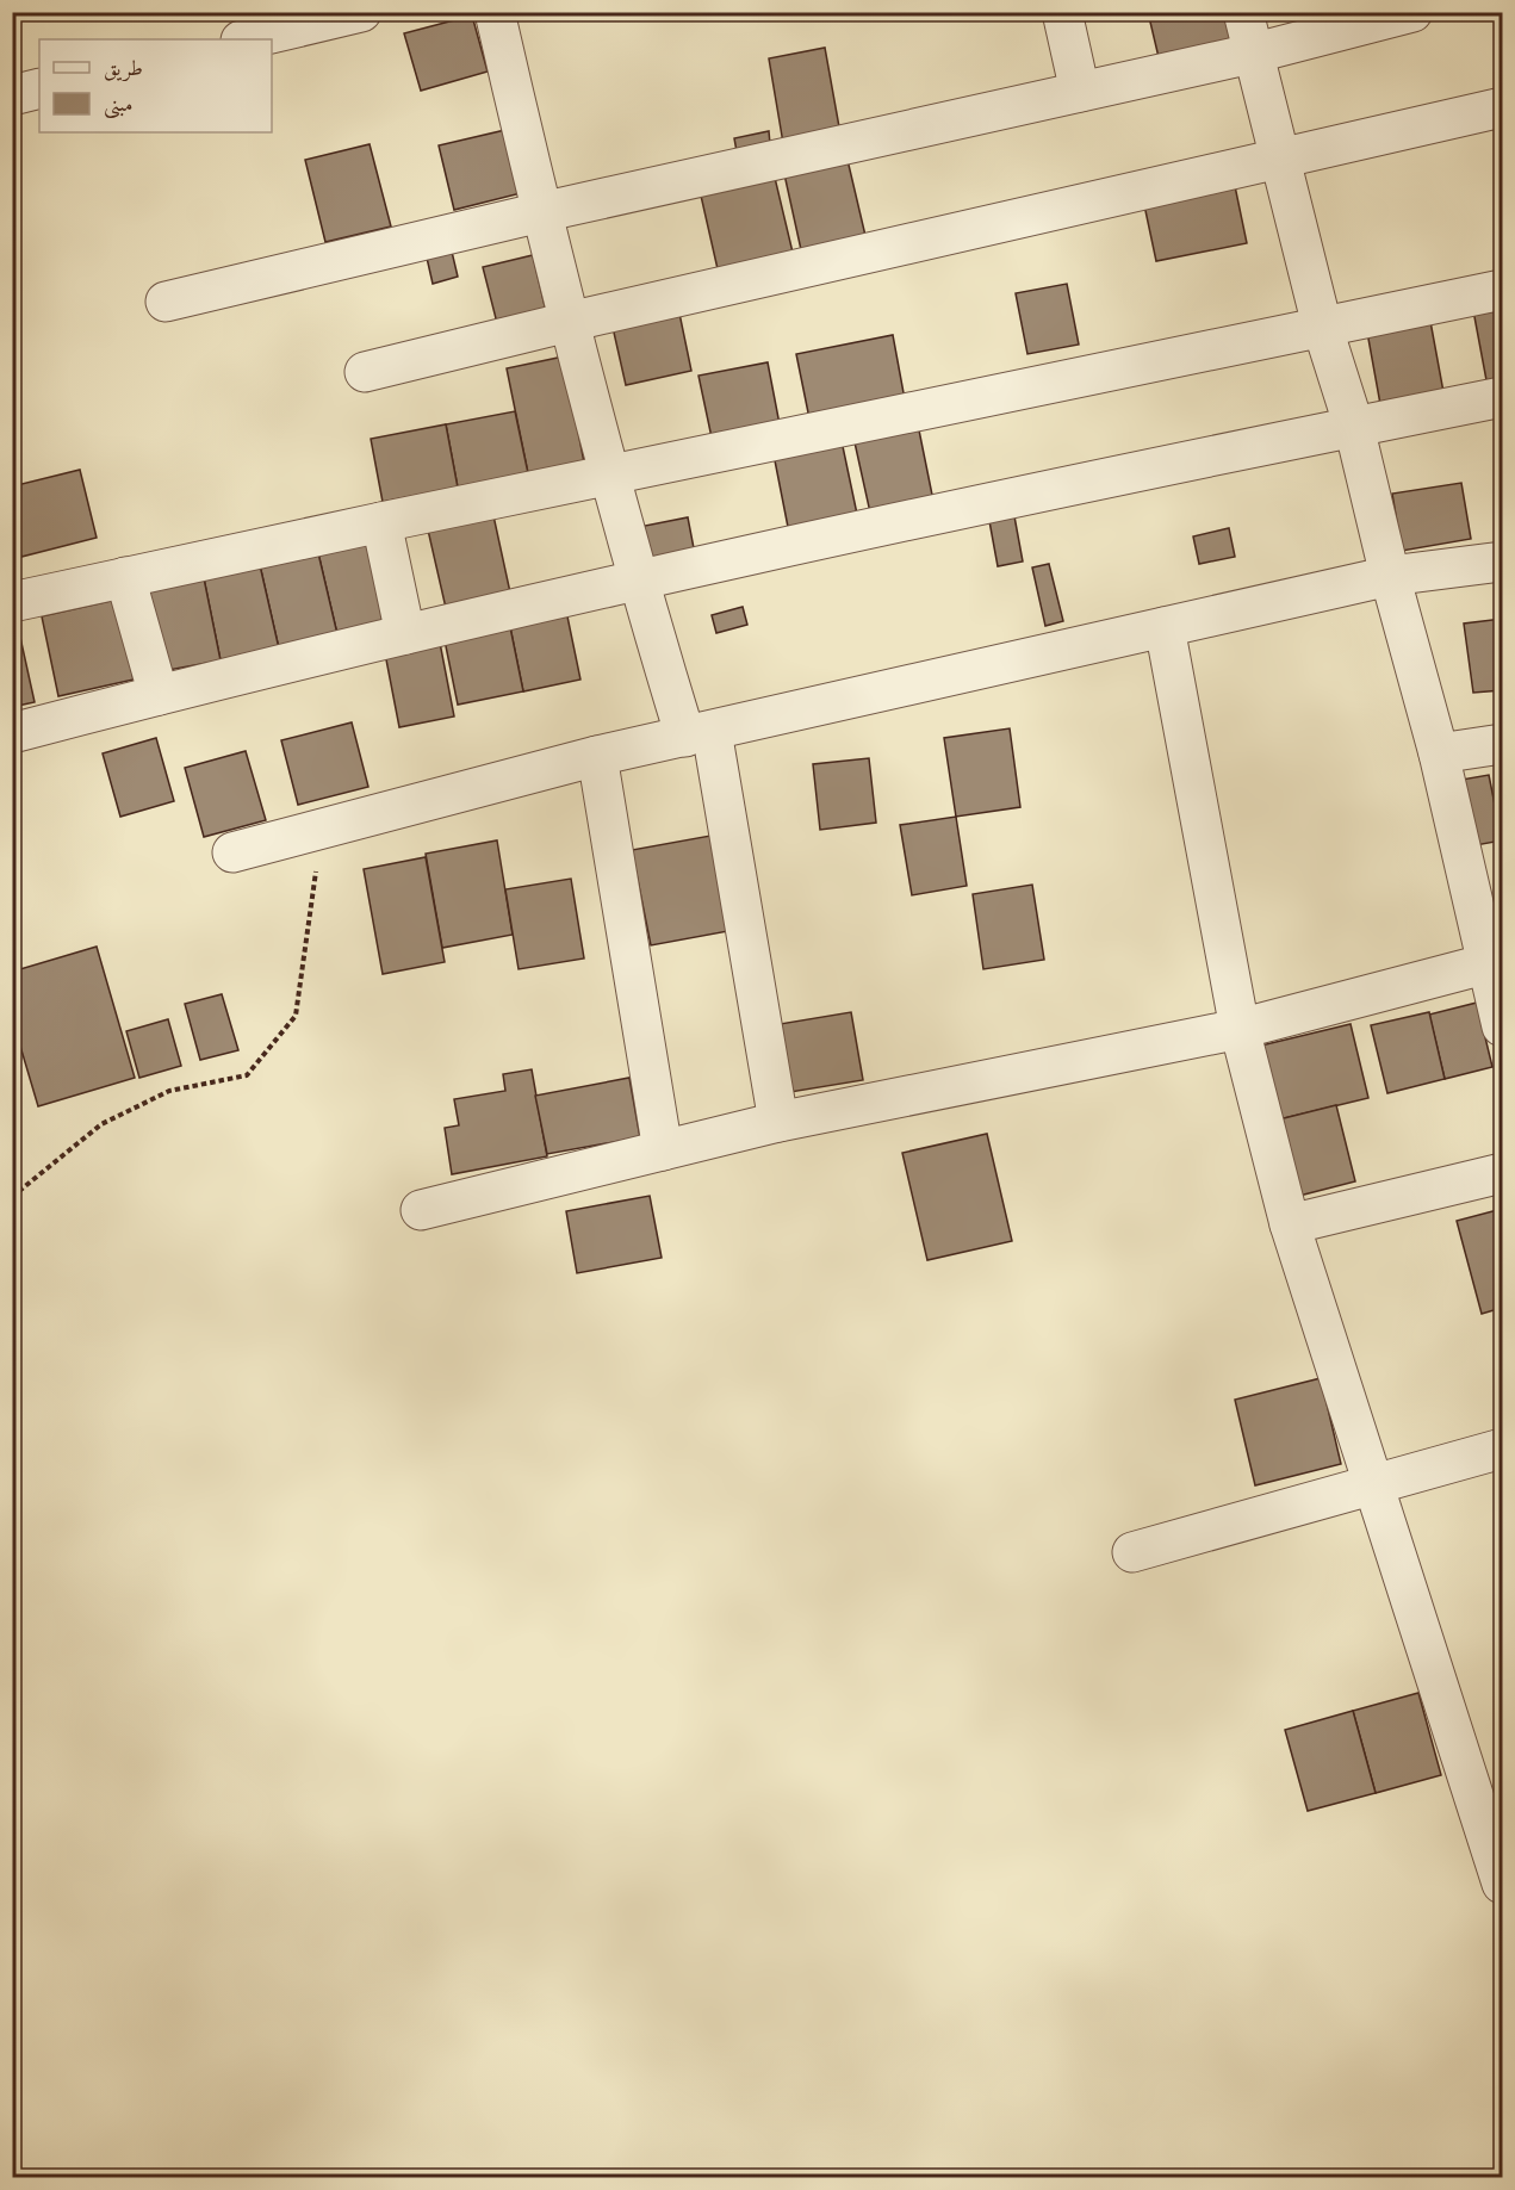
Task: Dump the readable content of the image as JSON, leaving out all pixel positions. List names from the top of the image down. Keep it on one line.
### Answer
{"legend":["طريق","مبنى"]}
